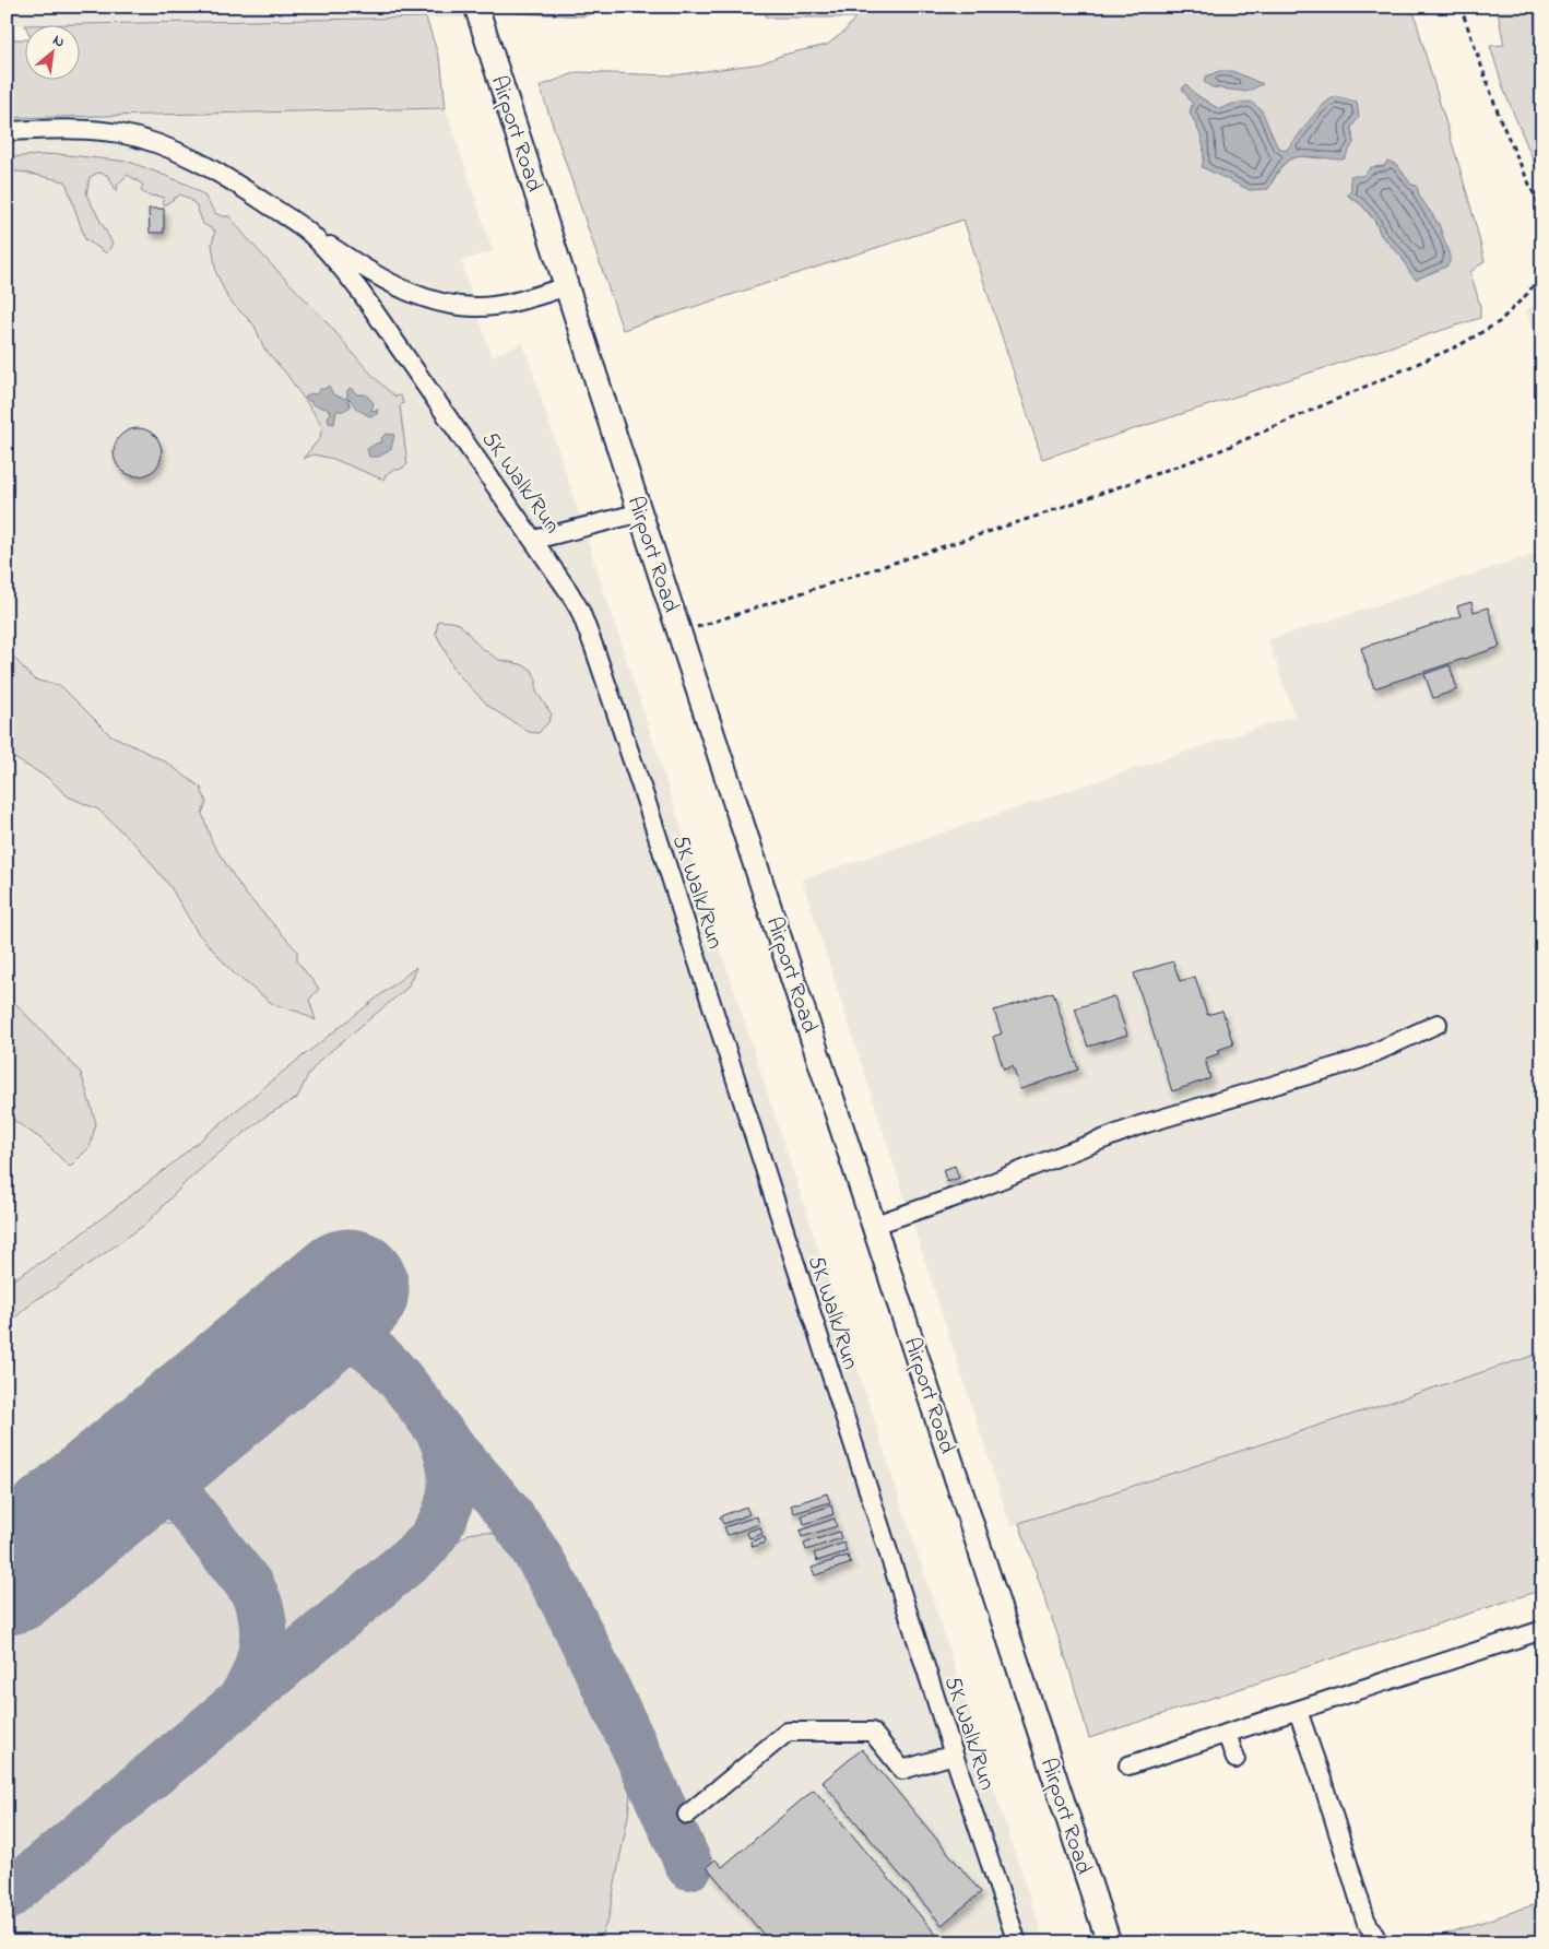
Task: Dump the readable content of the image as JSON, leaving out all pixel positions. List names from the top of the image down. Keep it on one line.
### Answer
{"streets":{"main road":["Airport Road"],"lane":["5K Walk/Run"]},"north":"top right"}
